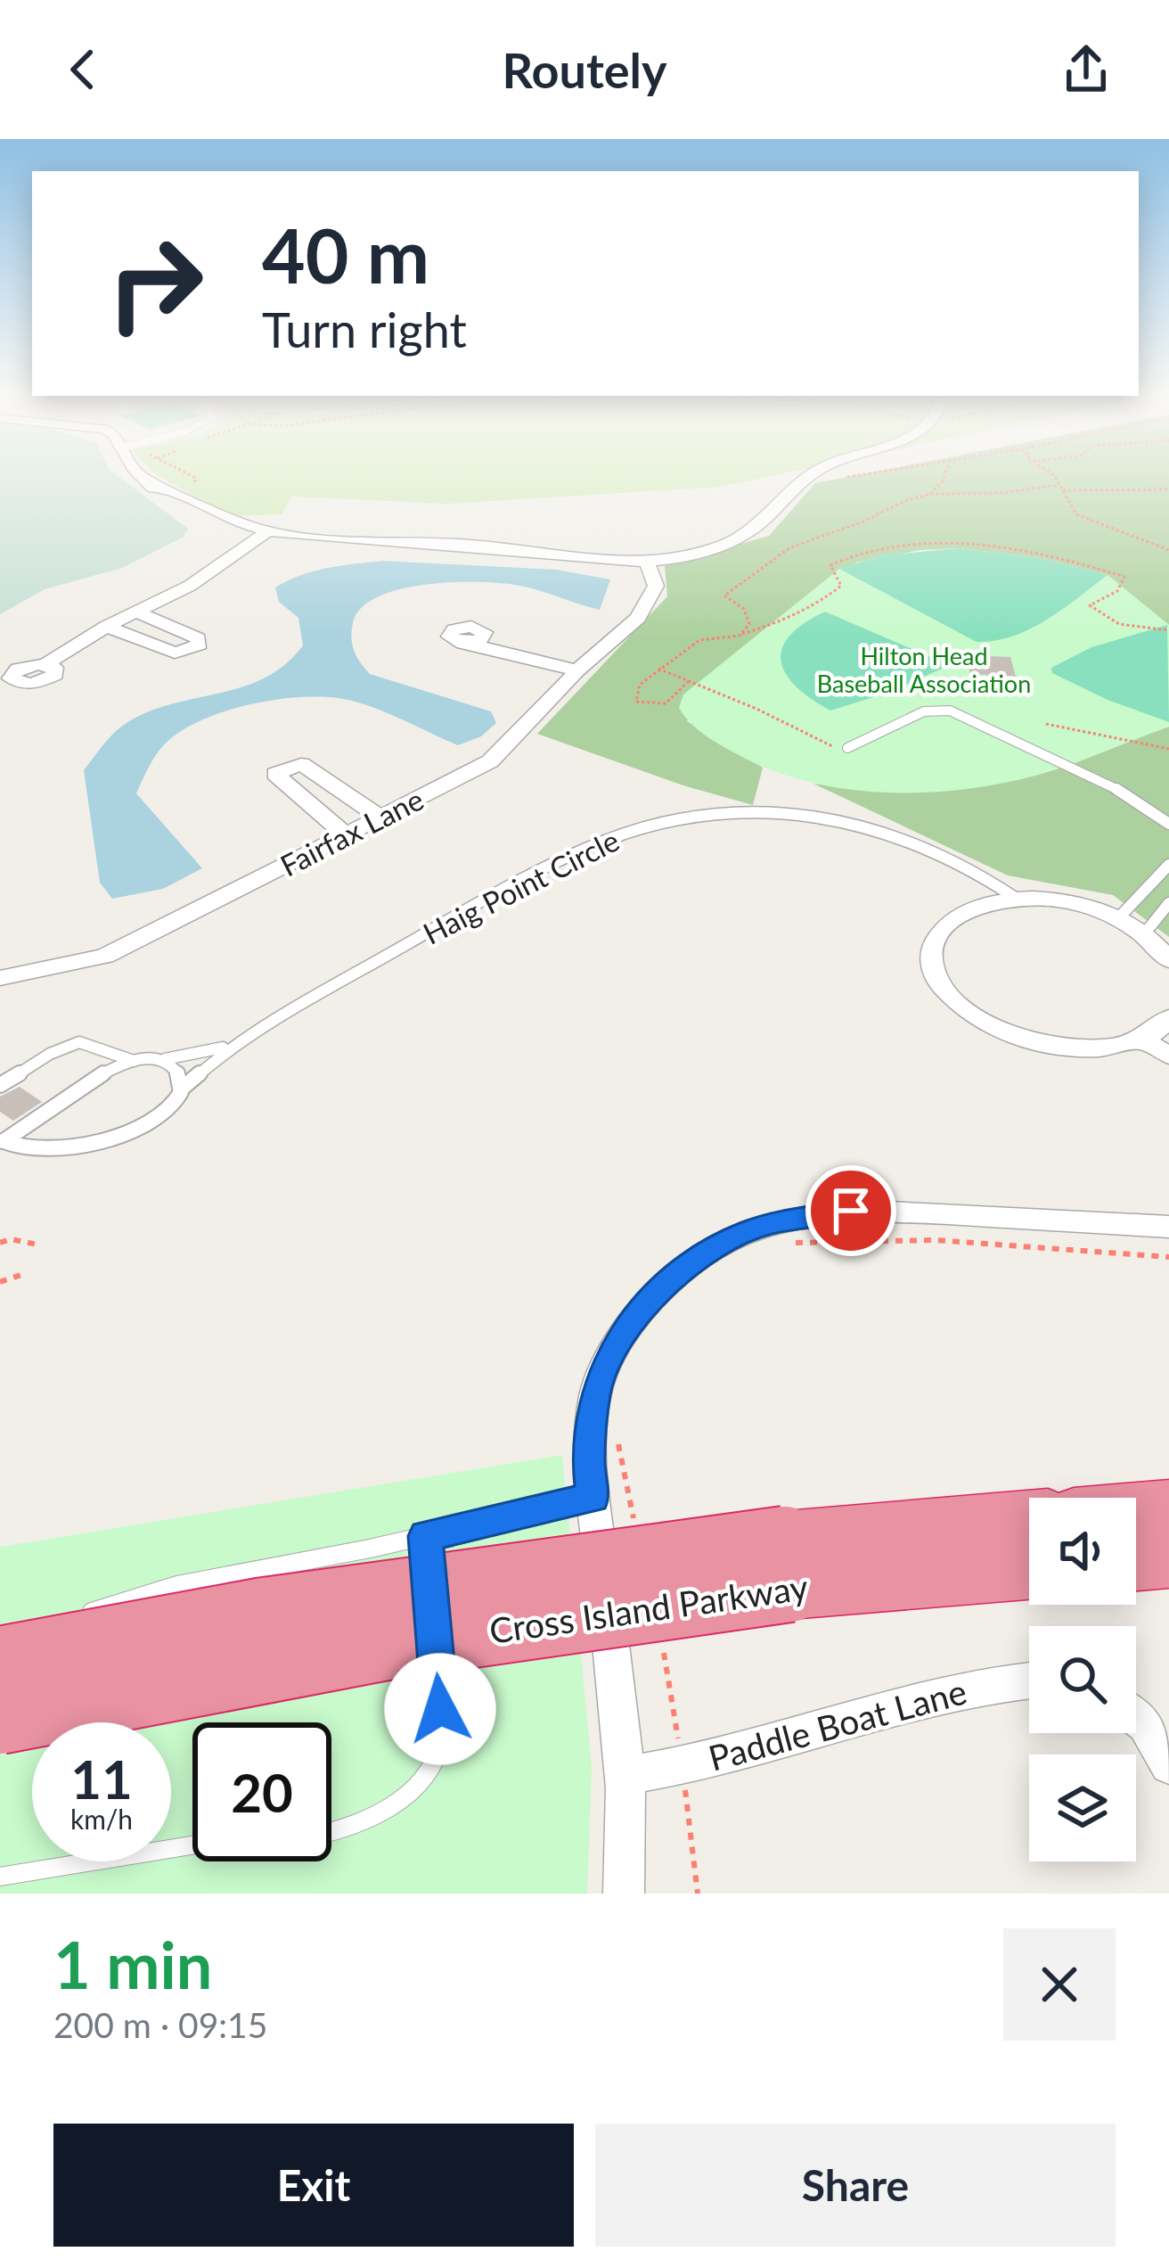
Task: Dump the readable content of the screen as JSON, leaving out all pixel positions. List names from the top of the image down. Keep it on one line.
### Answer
{"streets":{"highway":["Cross Island Parkway"],"street":["Fairfax Lane","Haig Point Circle","Paddle Boat Lane"]},"parks":["Hilton Head Baseball Association"],"page":{"header":"Routely","turn":["40 m","Turn right"],"speed":"11 km/h","limit":"20","heading":["1 min","200 m · 09:15"],"buttons":["Exit","Share"]}}
